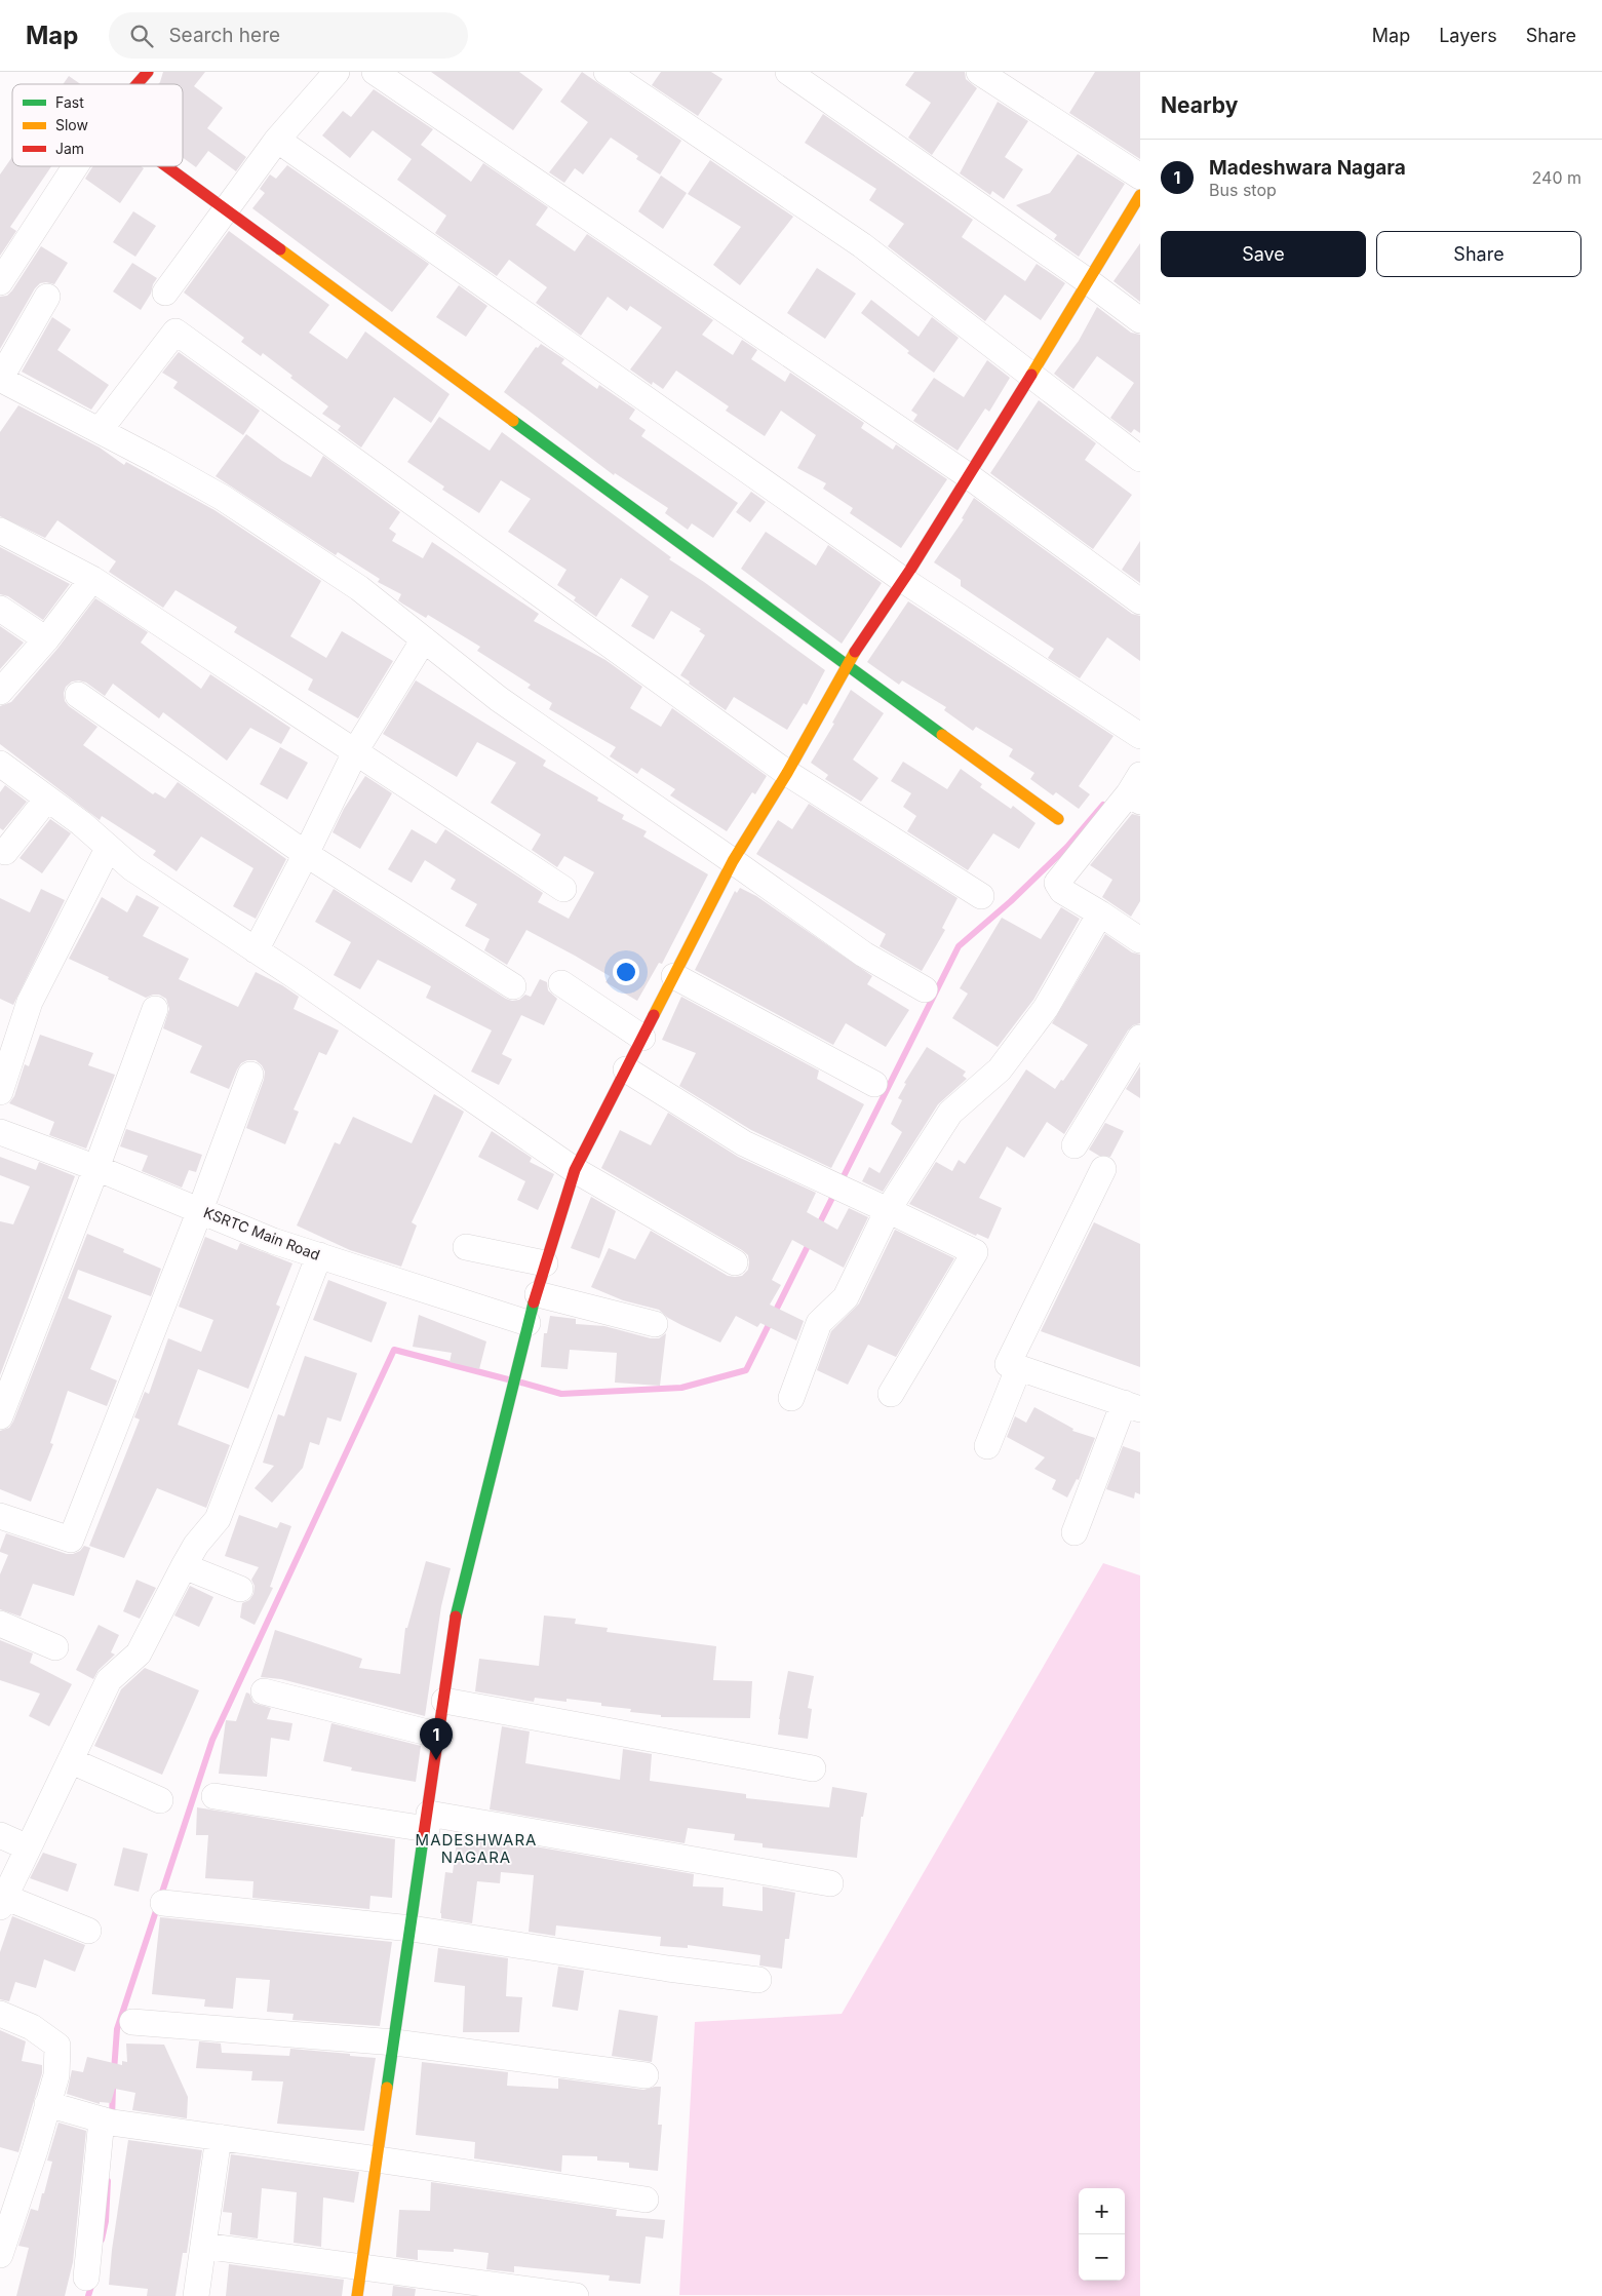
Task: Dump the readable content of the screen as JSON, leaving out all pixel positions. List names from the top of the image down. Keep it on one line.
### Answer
{"streets":{"street":["KSRTC Main Road"]},"districts":["MADESHWARA NAGARA"],"legend":["Fast","Slow","Jam"],"page":{"header":"Map","search":"Search here","nav":["Map","Layers","Share"],"heading":"Nearby","list":[{"mark":"1","name":"Madeshwara Nagara","note":"Bus stop","value":"240 m"}],"buttons":["Save","Share"],"pins":"1","map_buttons":["+","−"]}}
